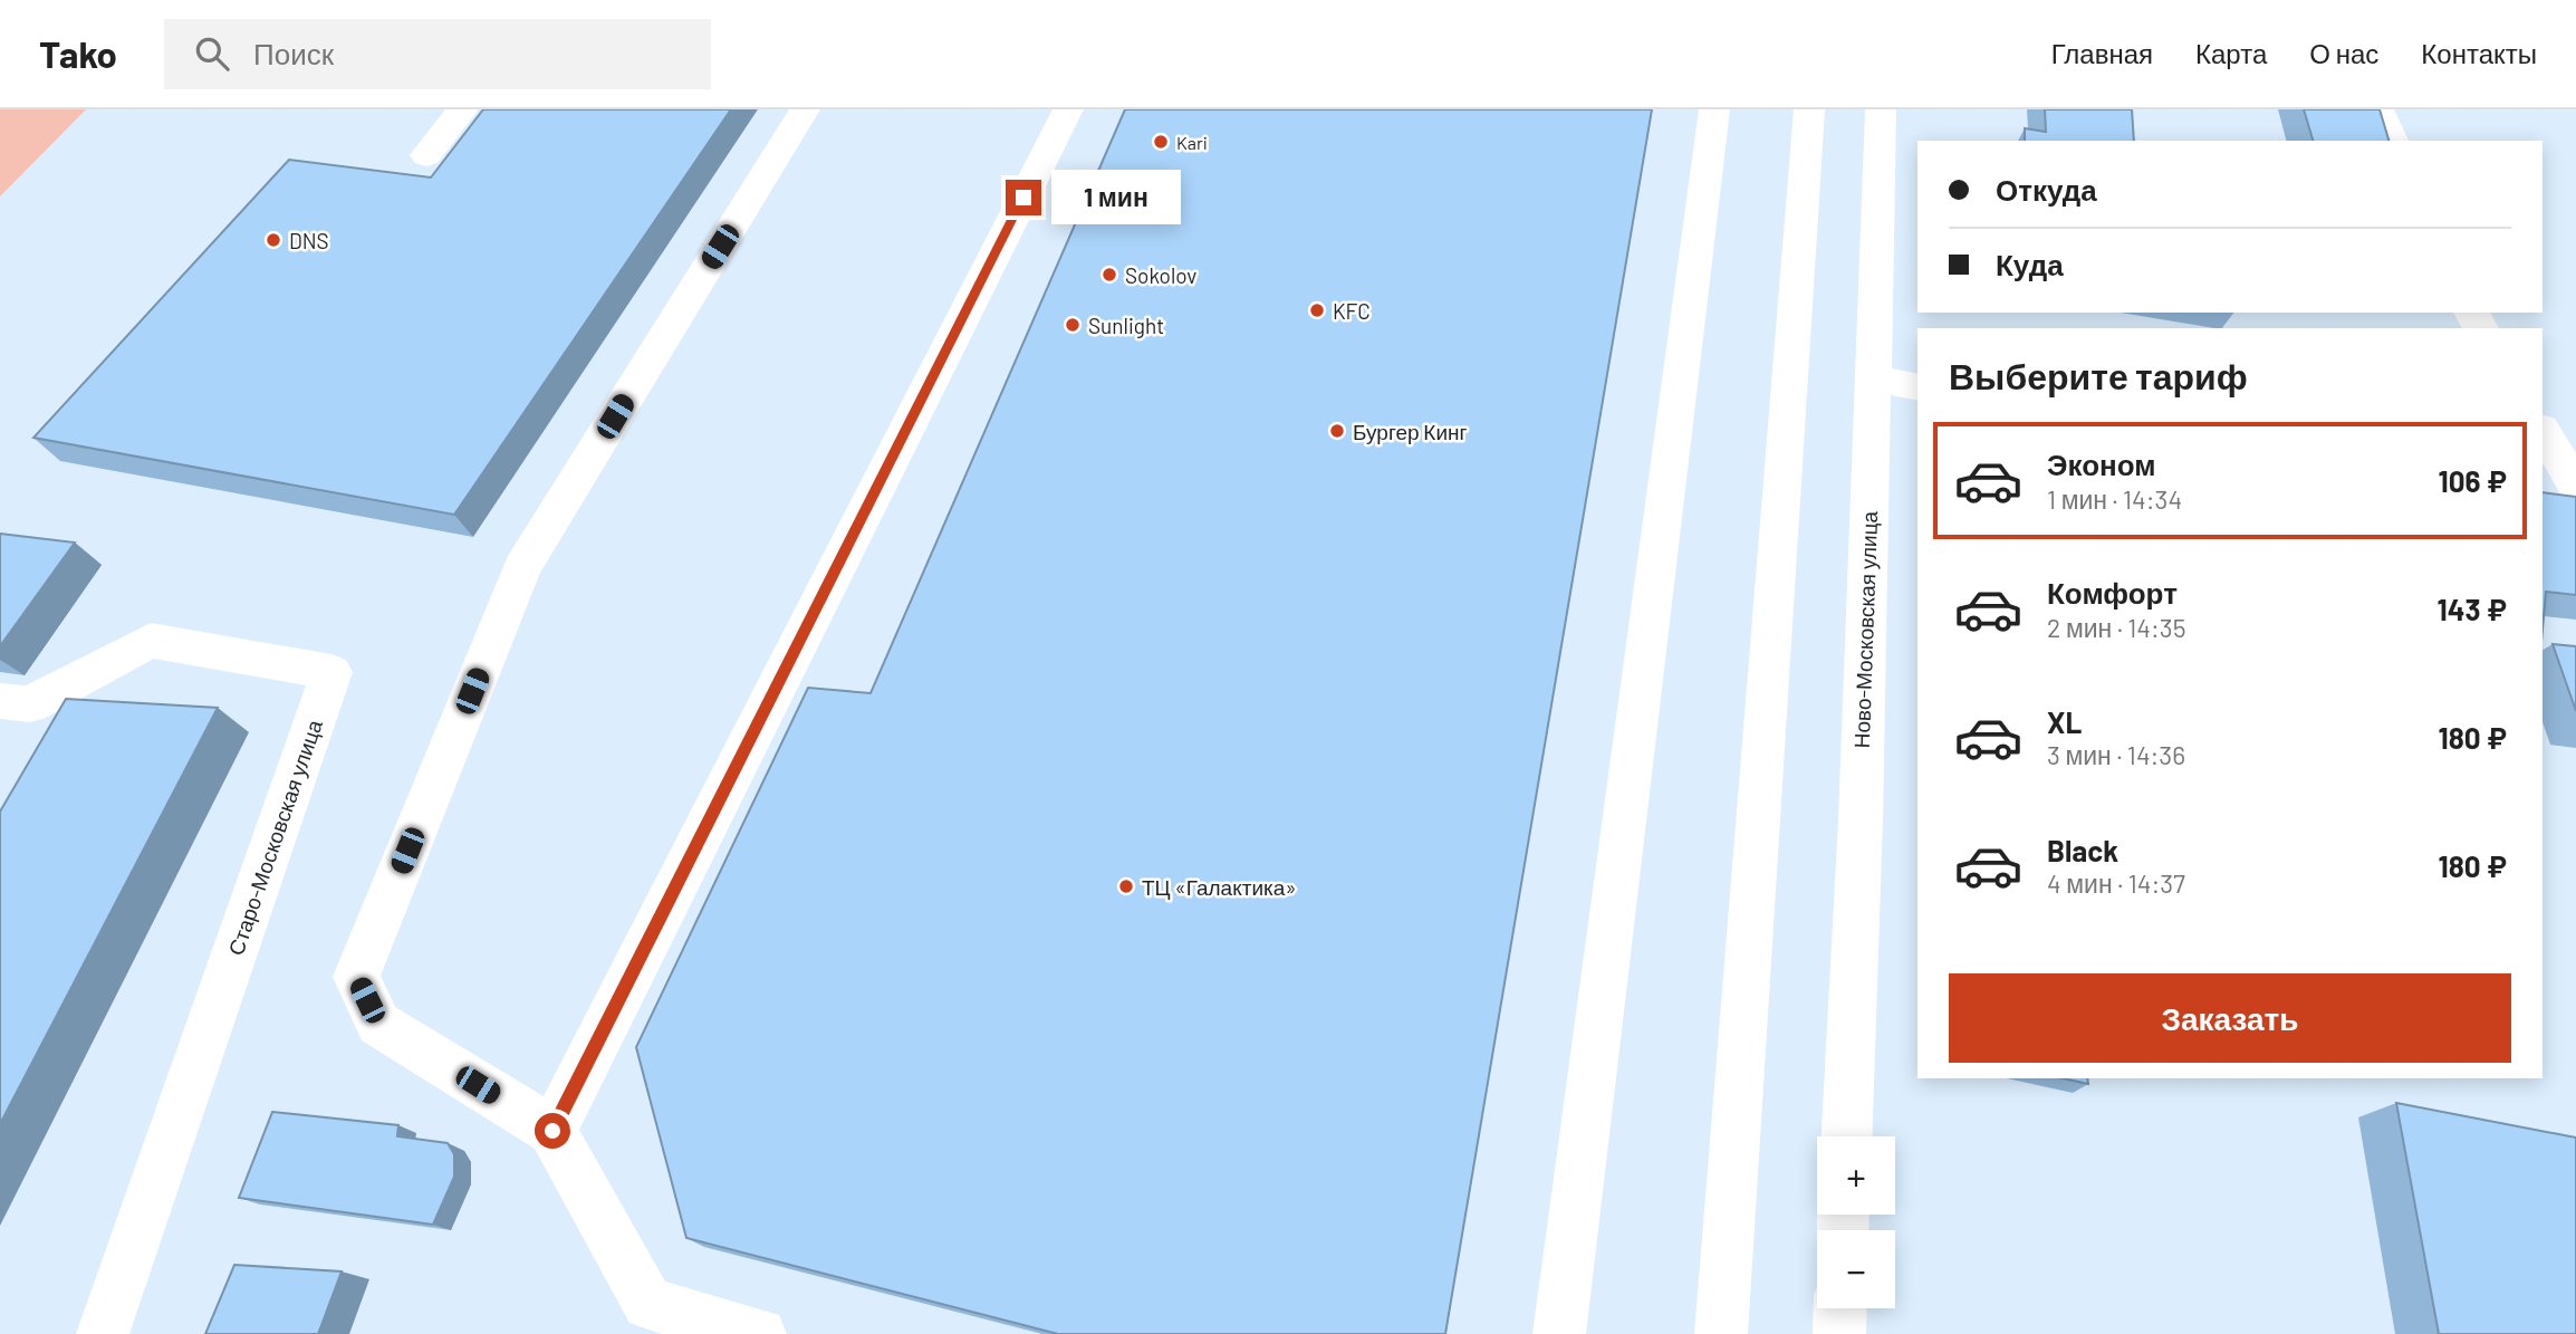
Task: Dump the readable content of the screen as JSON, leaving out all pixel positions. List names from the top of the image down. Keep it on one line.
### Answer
{"streets":{"street":["Ново-Московская улица","Старо-Московская улица"]},"places":["Kari","DNS","Sokolov","KFC","Sunlight","Бургер Кинг","ТЦ «Галактика»"],"page":{"header":"Tako","search":"Поиск","nav":["Главная","Карта","О нас","Контакты"],"banner":["Откуда","Куда"],"bubble":"1 мин","heading":"Выберите тариф","list":[{"name":"Эконом","note":"1 мин · 14:34","value":"106 ₽"},{"name":"Комфорт","note":"2 мин · 14:35","value":"143 ₽"},{"name":"XL","note":"3 мин · 14:36","value":"180 ₽"},{"name":"Black","note":"4 мин · 14:37","value":"180 ₽"}],"buttons":"Заказать","map_buttons":["+","−"]}}
